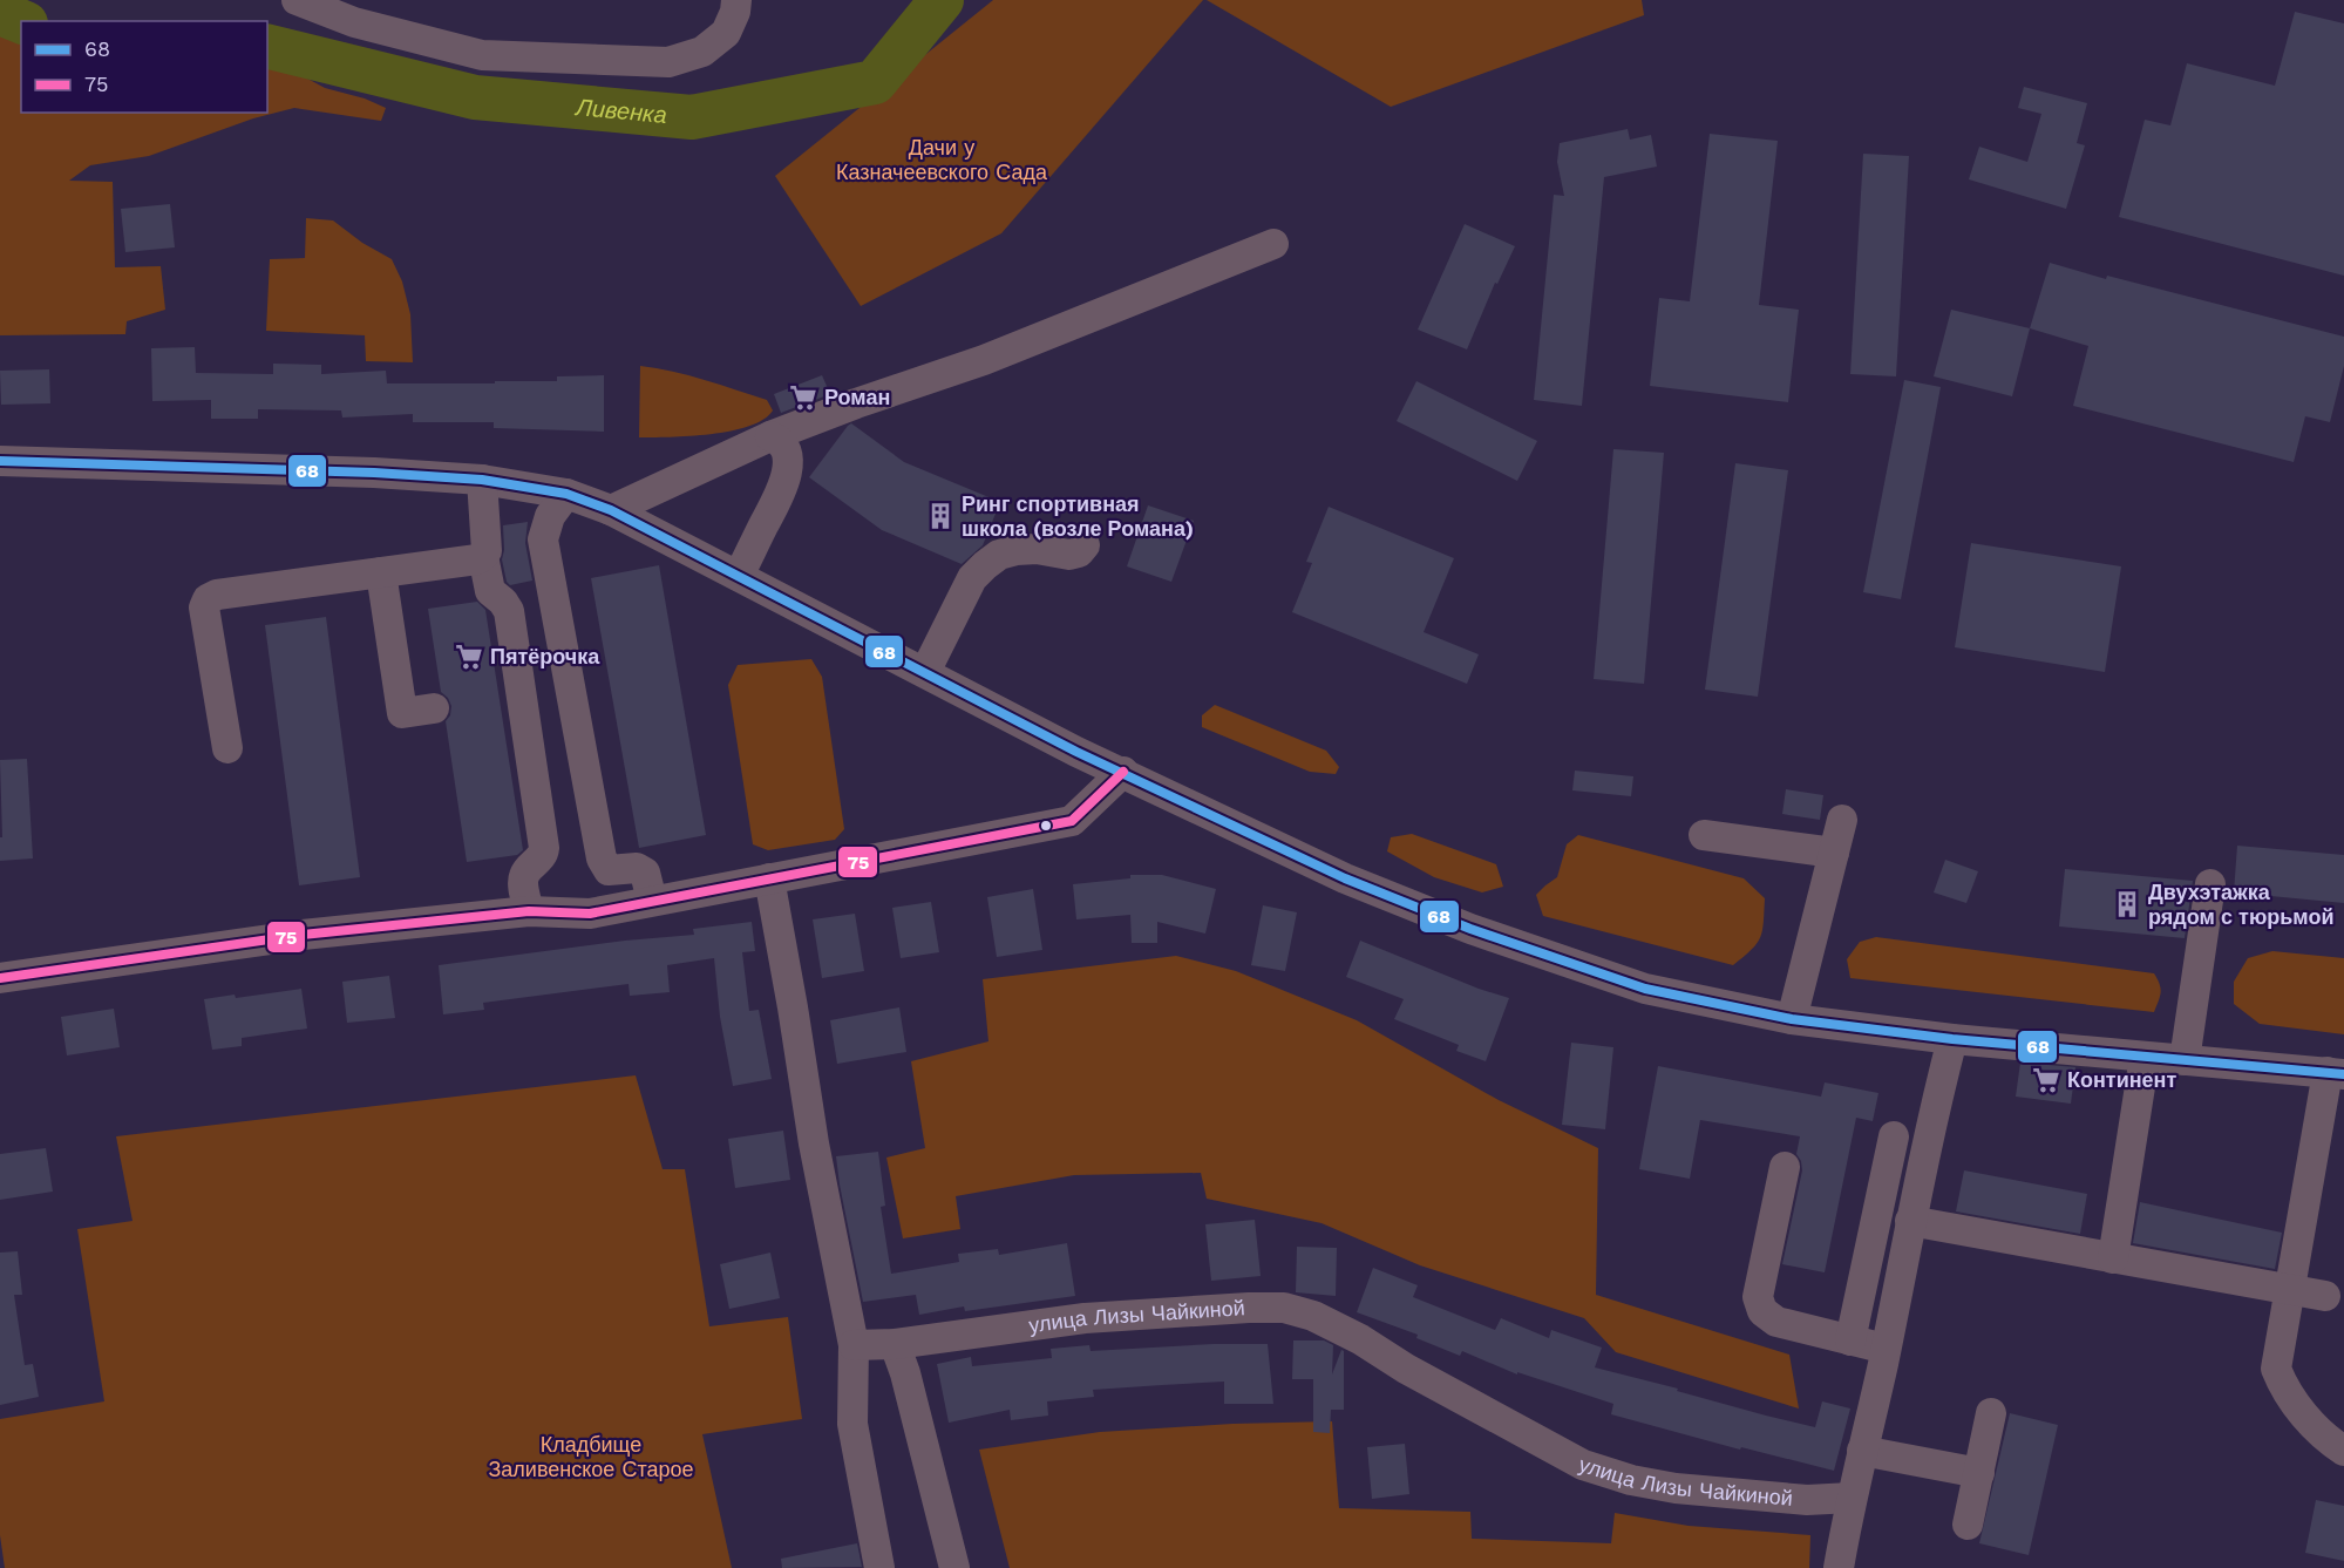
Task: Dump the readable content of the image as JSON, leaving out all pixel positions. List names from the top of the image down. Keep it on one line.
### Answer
{"streets":{"street":["улица Лизы Чайкиной"]},"water":["Ливенка"],"parks":["Дачи у Казначеевского Сада","Кладбище Заливенское Старое"],"places":{"supermarket":["Роман","Пятёрочка","Континент"],"building":["Ринг спортивная школа (возле Романа)","Двухэтажка рядом с тюрьмой"]},"lines":["transit line 68","transit line 75"],"legend":["68","75"]}
